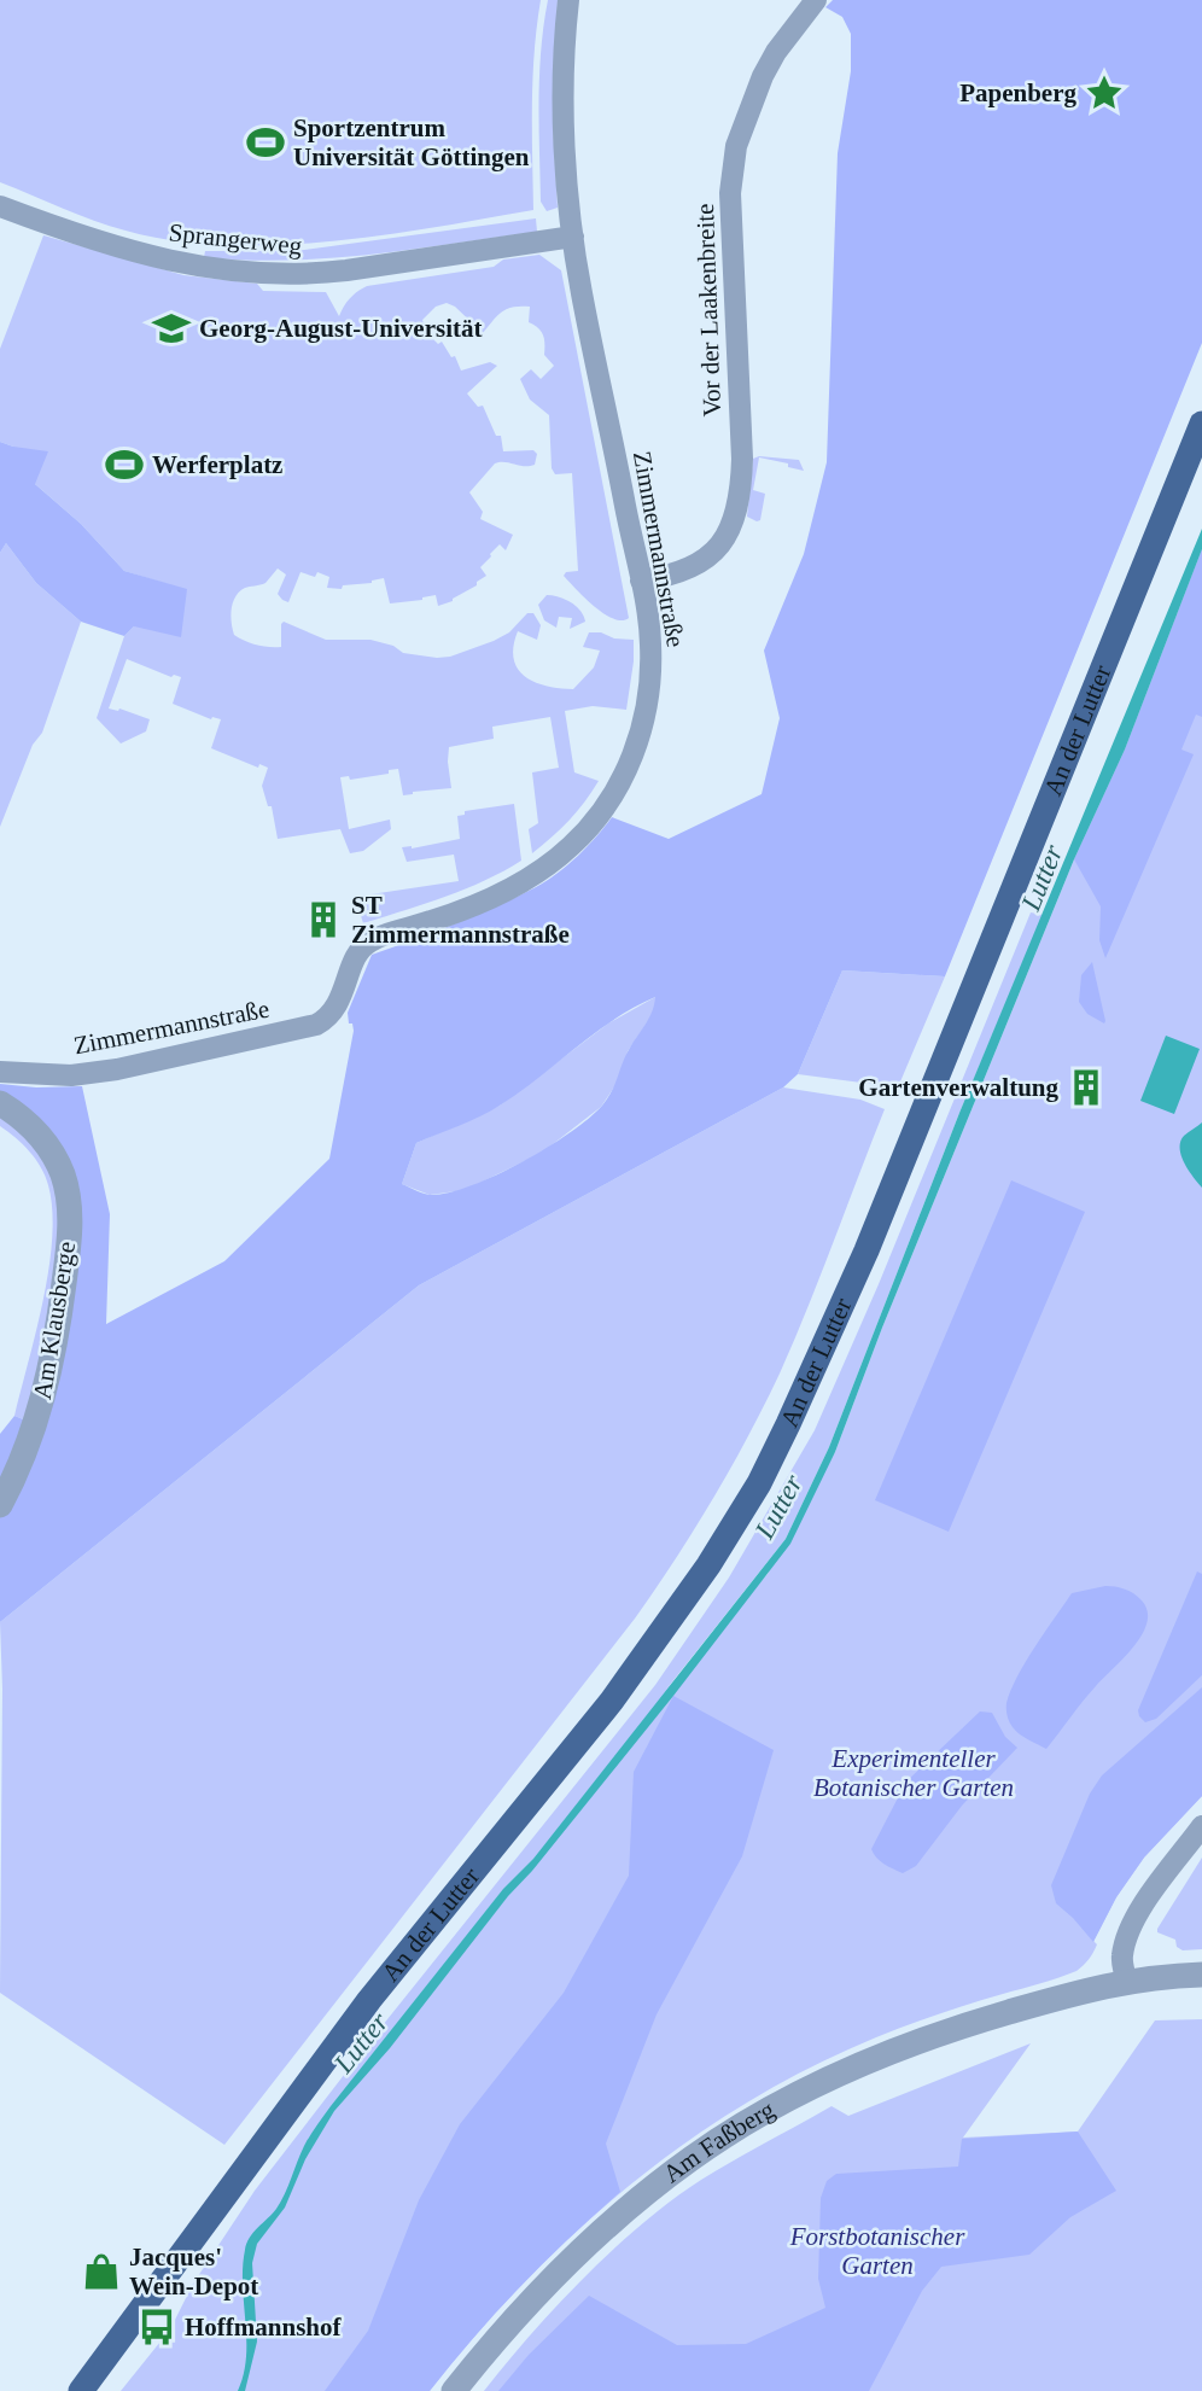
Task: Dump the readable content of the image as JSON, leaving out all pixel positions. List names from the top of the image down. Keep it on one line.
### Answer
{"streets":{"main road":["An der Lutter"],"street":["Sprangerweg","Vor der Laakenbreite","Zimmermannstraße","Am Klausberge","Am Faßberg"]},"crossings":[["Sprangerweg","Zimmermannstraße"],["Vor der Laakenbreite","Zimmermannstraße"]],"water":["Lutter"],"parks":["Experimenteller Botanischer Garten","Forstbotanischer Garten"],"places":{"place":["Papenberg"],"sports":["Sportzentrum Universität Göttingen","Werferplatz"],"school or university":["Georg-August-Universität"],"building":["ST Zimmermannstraße","Gartenverwaltung"],"shop":["Jacques' Wein-Depot"],"bus stop":["Hoffmannshof"]}}
